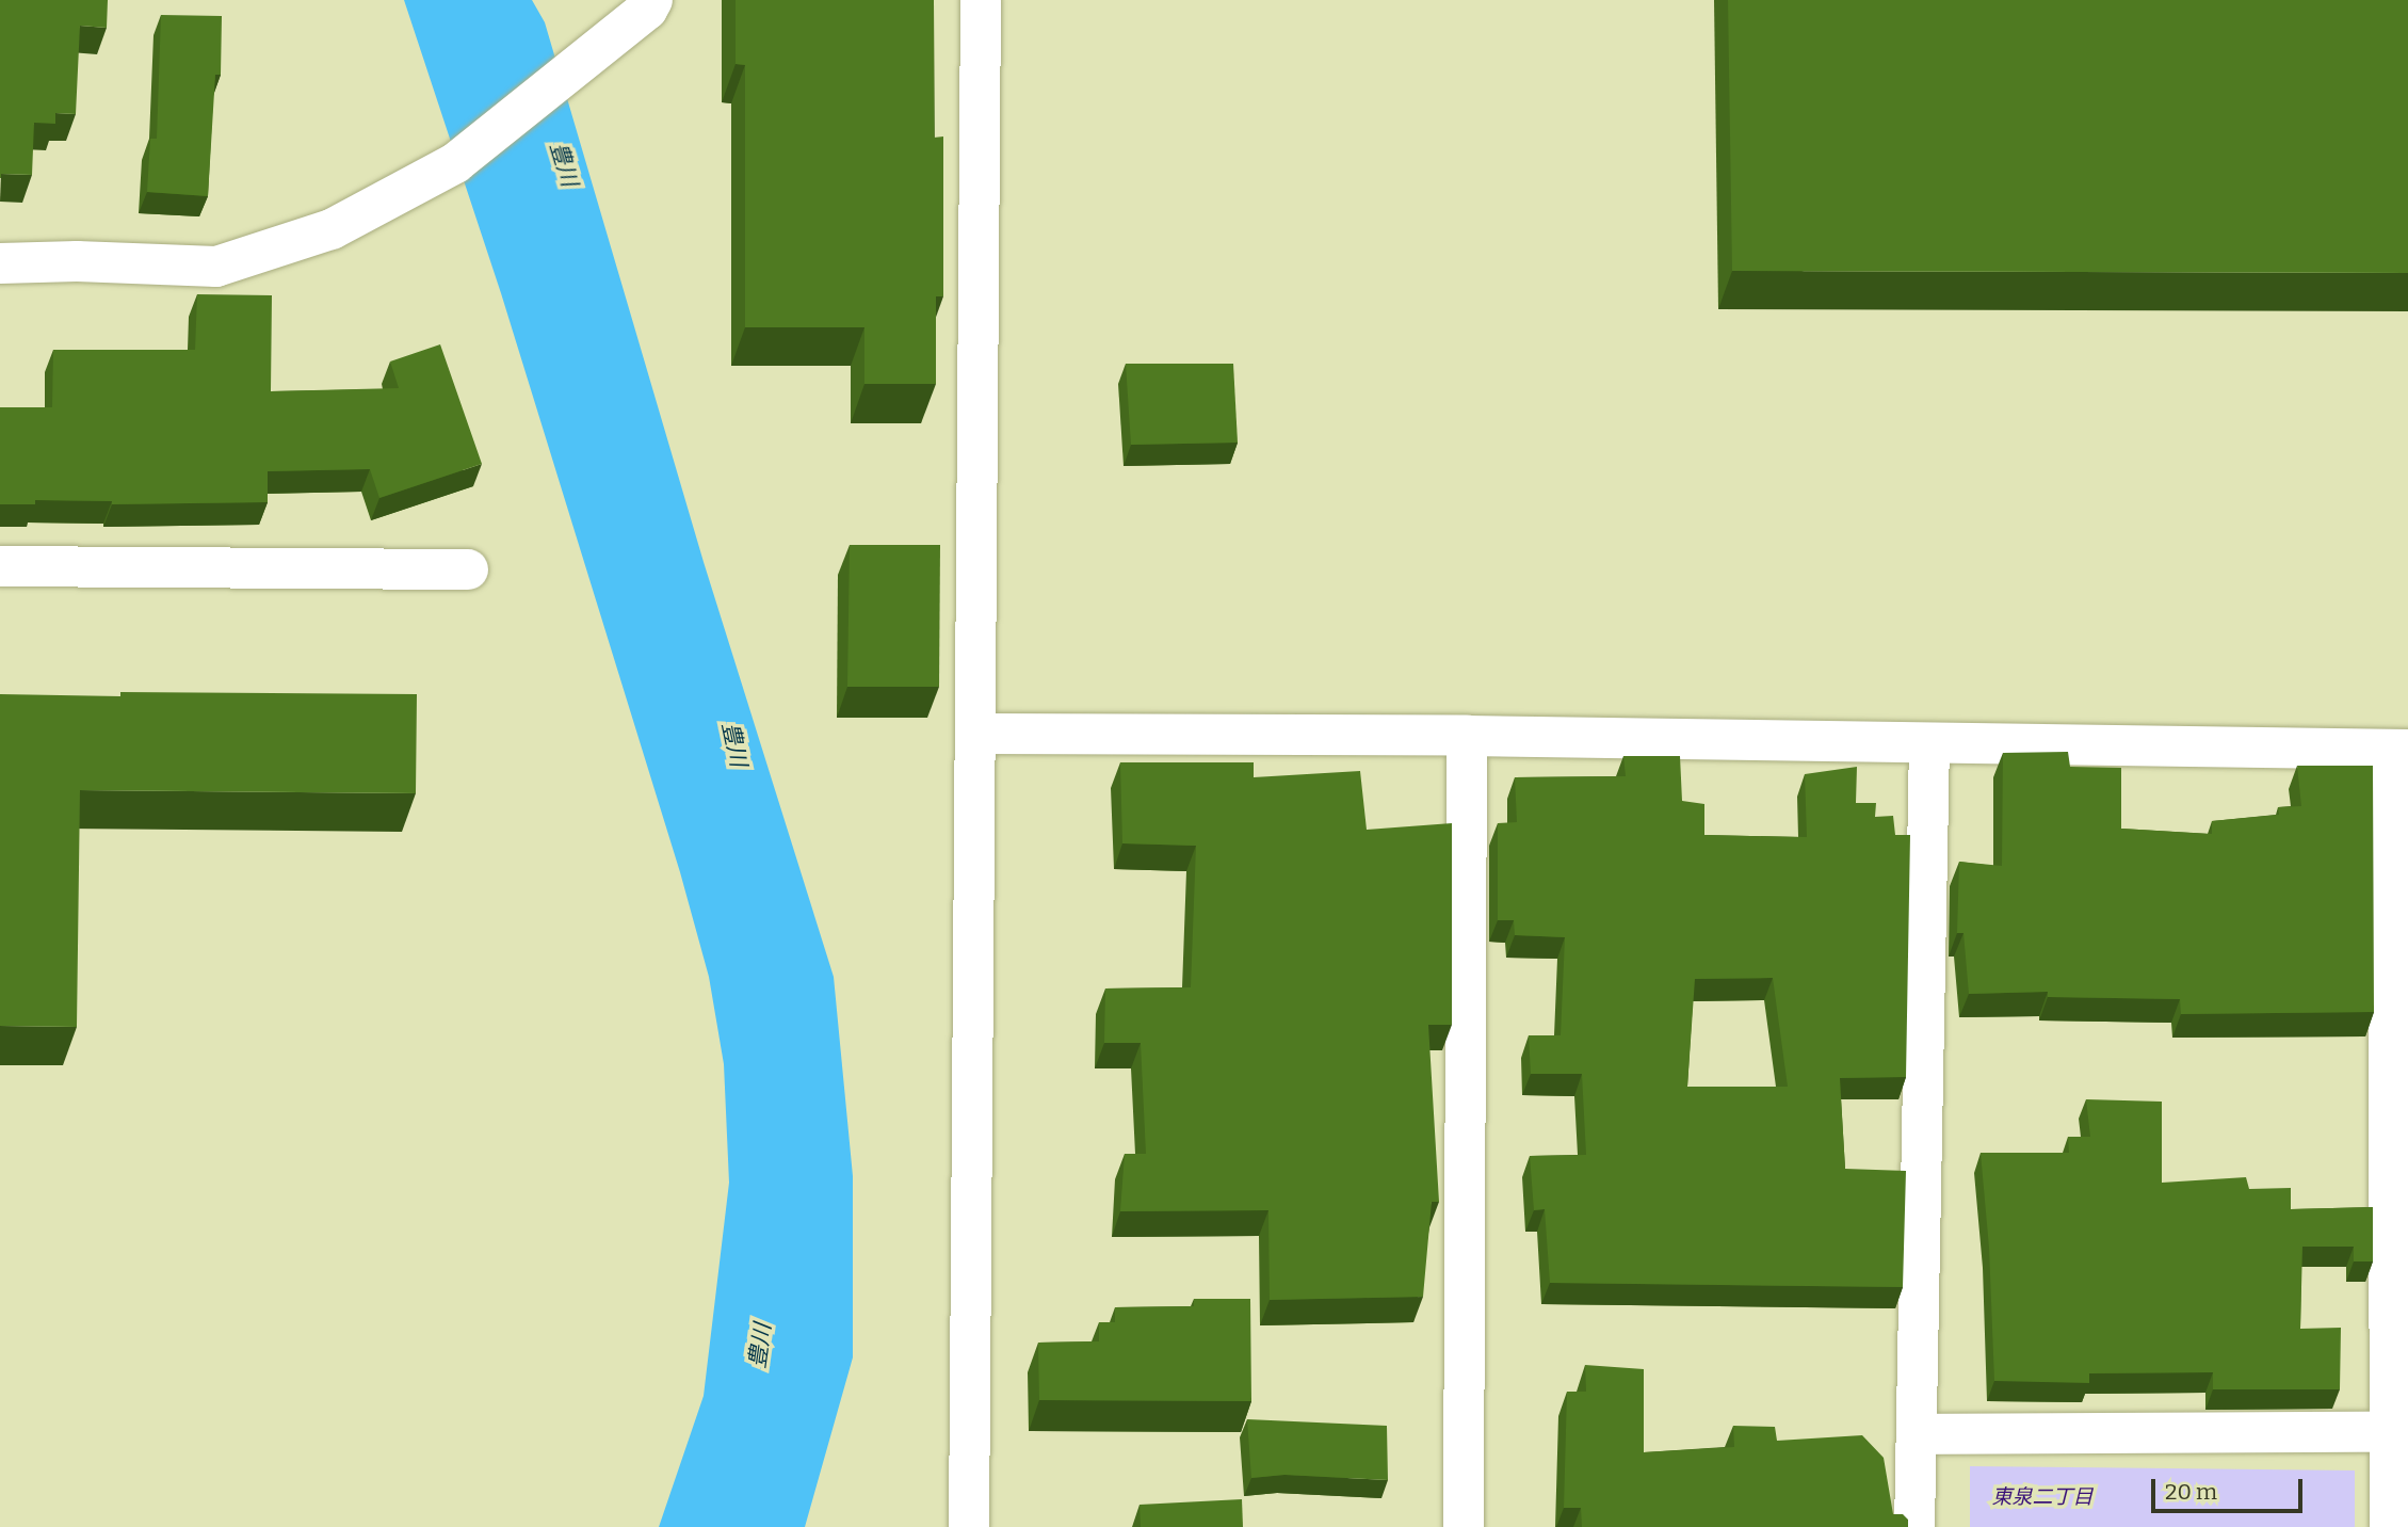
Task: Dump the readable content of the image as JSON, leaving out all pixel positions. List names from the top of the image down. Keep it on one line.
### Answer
{"water":["豊川"],"parks":["東泉二丁目"],"scale_bar":"20 m"}
